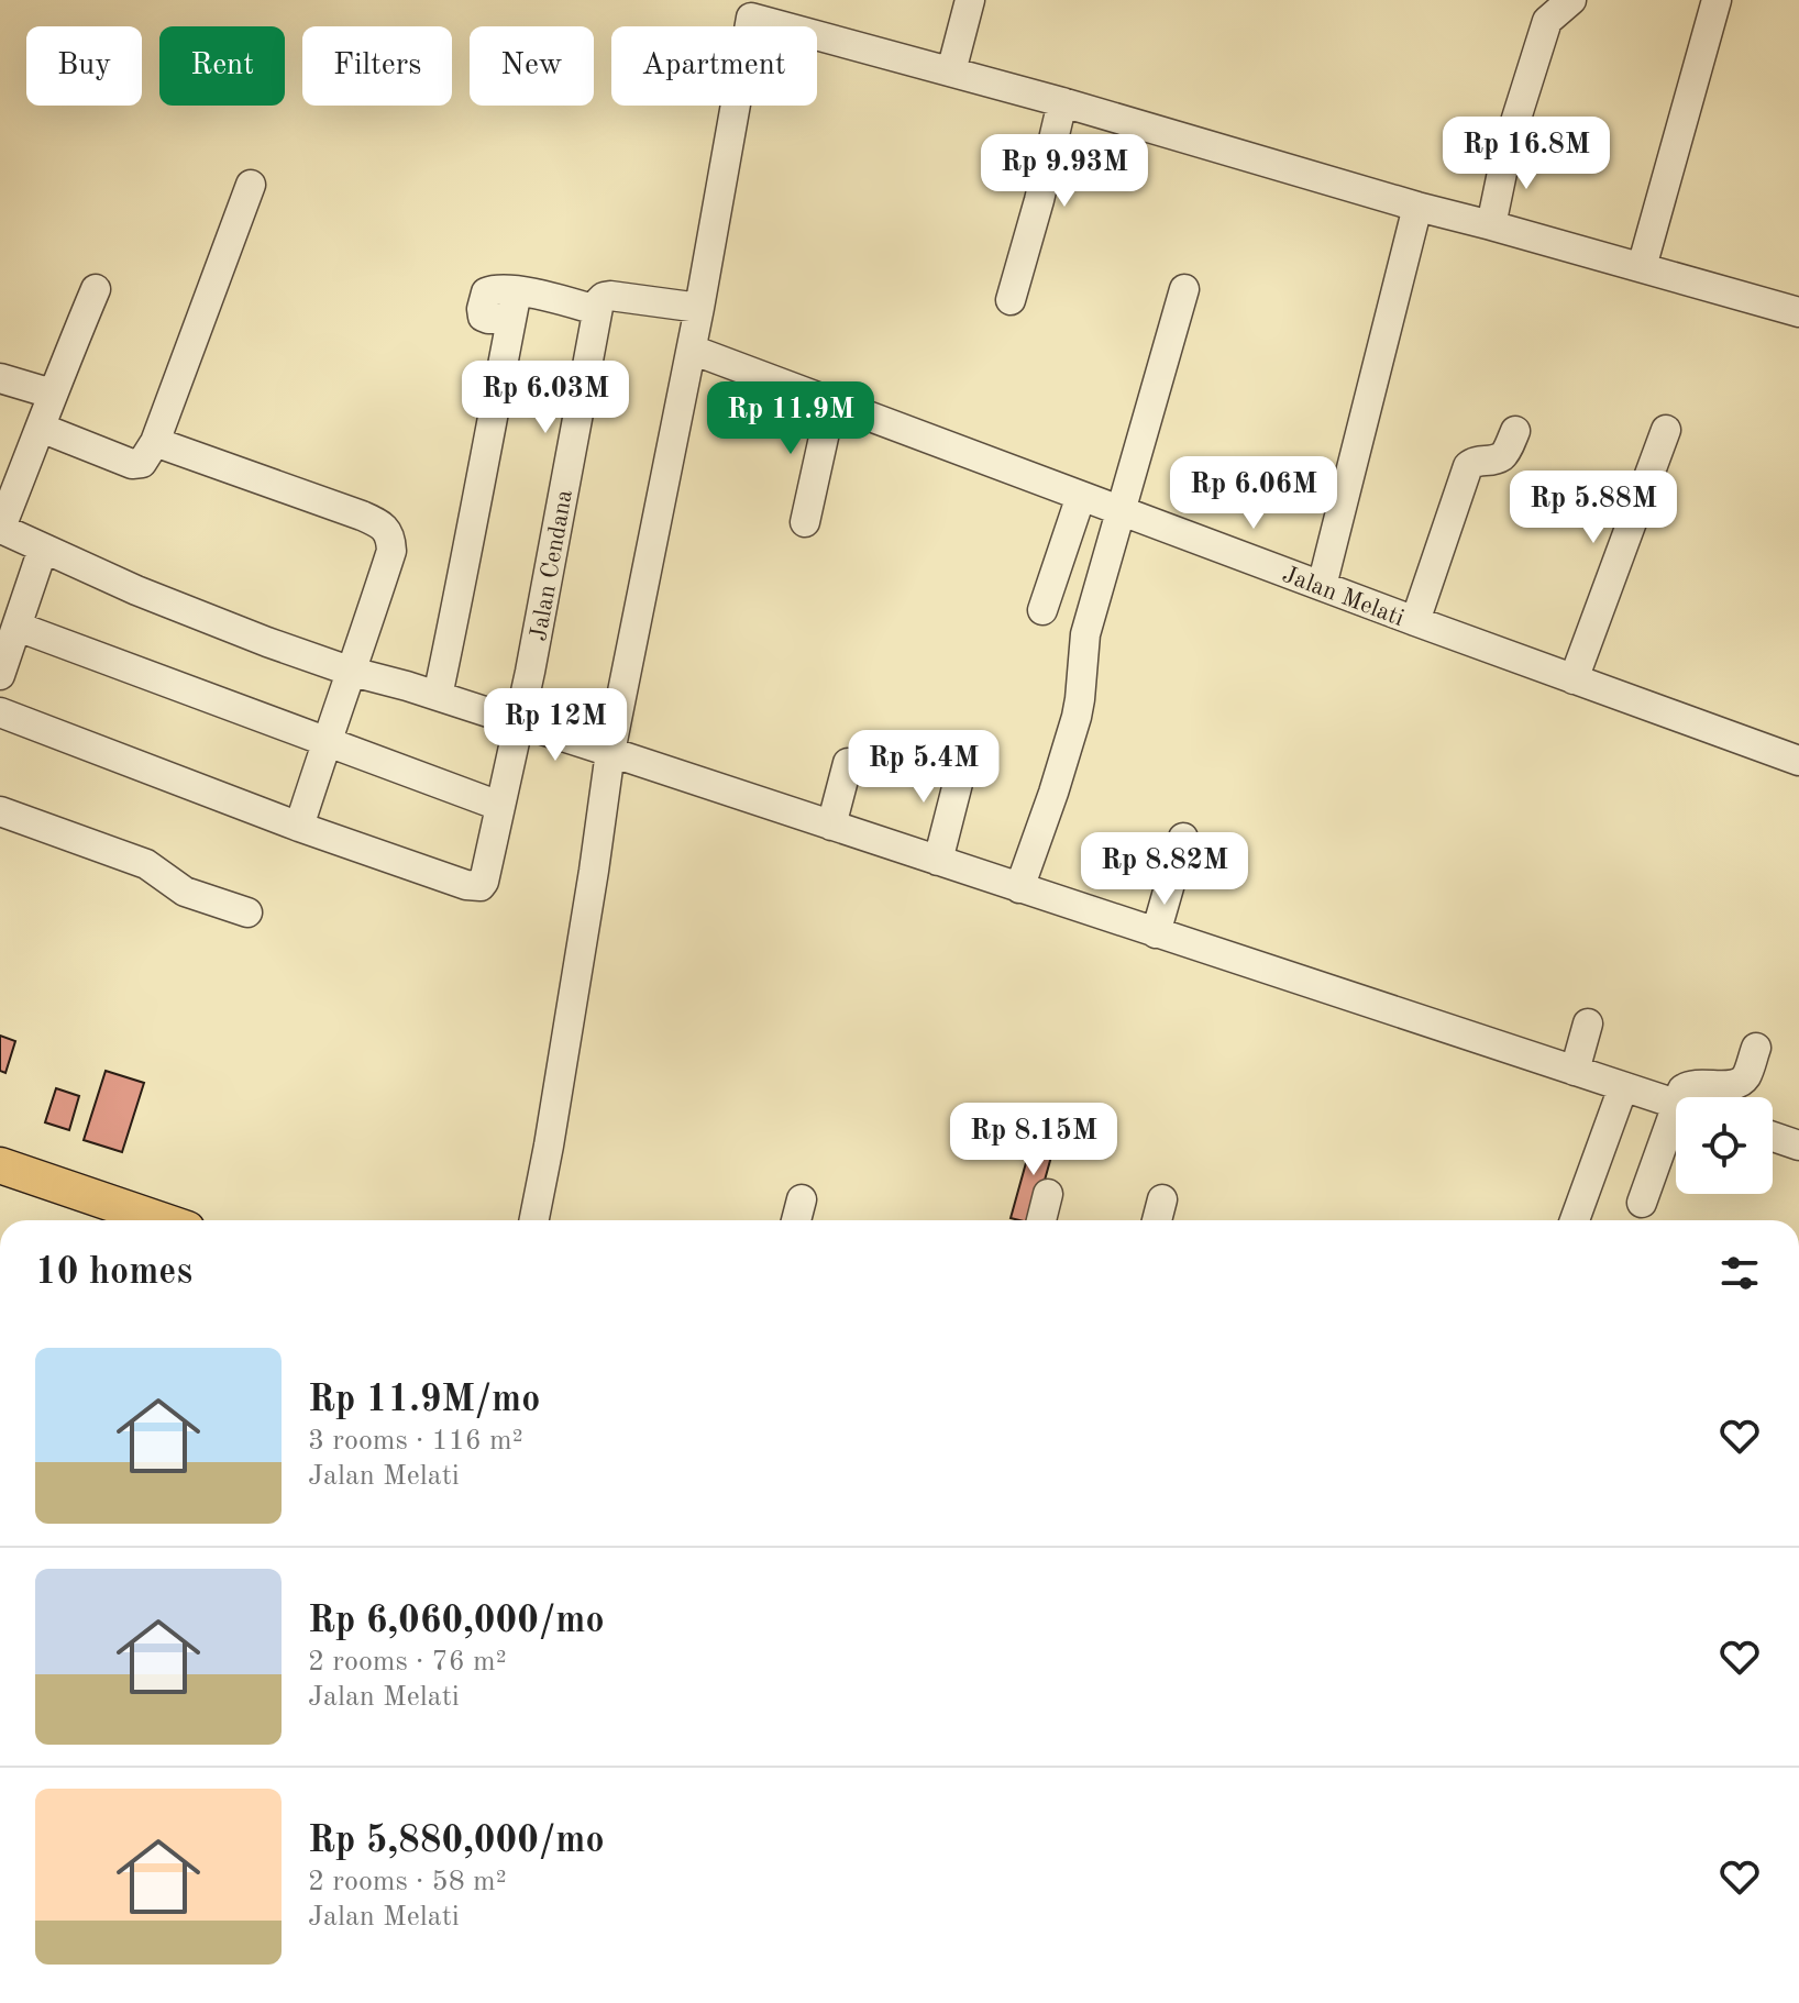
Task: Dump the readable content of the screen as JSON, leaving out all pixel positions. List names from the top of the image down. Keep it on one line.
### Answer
{"streets":{"street":["Jalan Cendana","Jalan Melati"]},"page":{"chip":["Buy","Rent","Filters","New","Apartment"],"price":["Rp 16.8M","Rp 9.93M","Rp 6.03M","Rp 11.9M","Rp 6.06M","Rp 5.88M","Rp 12M","Rp 5.4M","Rp 8.82M","Rp 8.15M"],"heading":"10 homes","list":[{"name":"Rp 11.9M/mo","note":"3 rooms · 116 m² · Jalan Melati"},{"name":"Rp 6,060,000/mo","note":"2 rooms · 76 m² · Jalan Melati"},{"name":"Rp 5,880,000/mo","note":"2 rooms · 58 m² · Jalan Melati"}]}}
